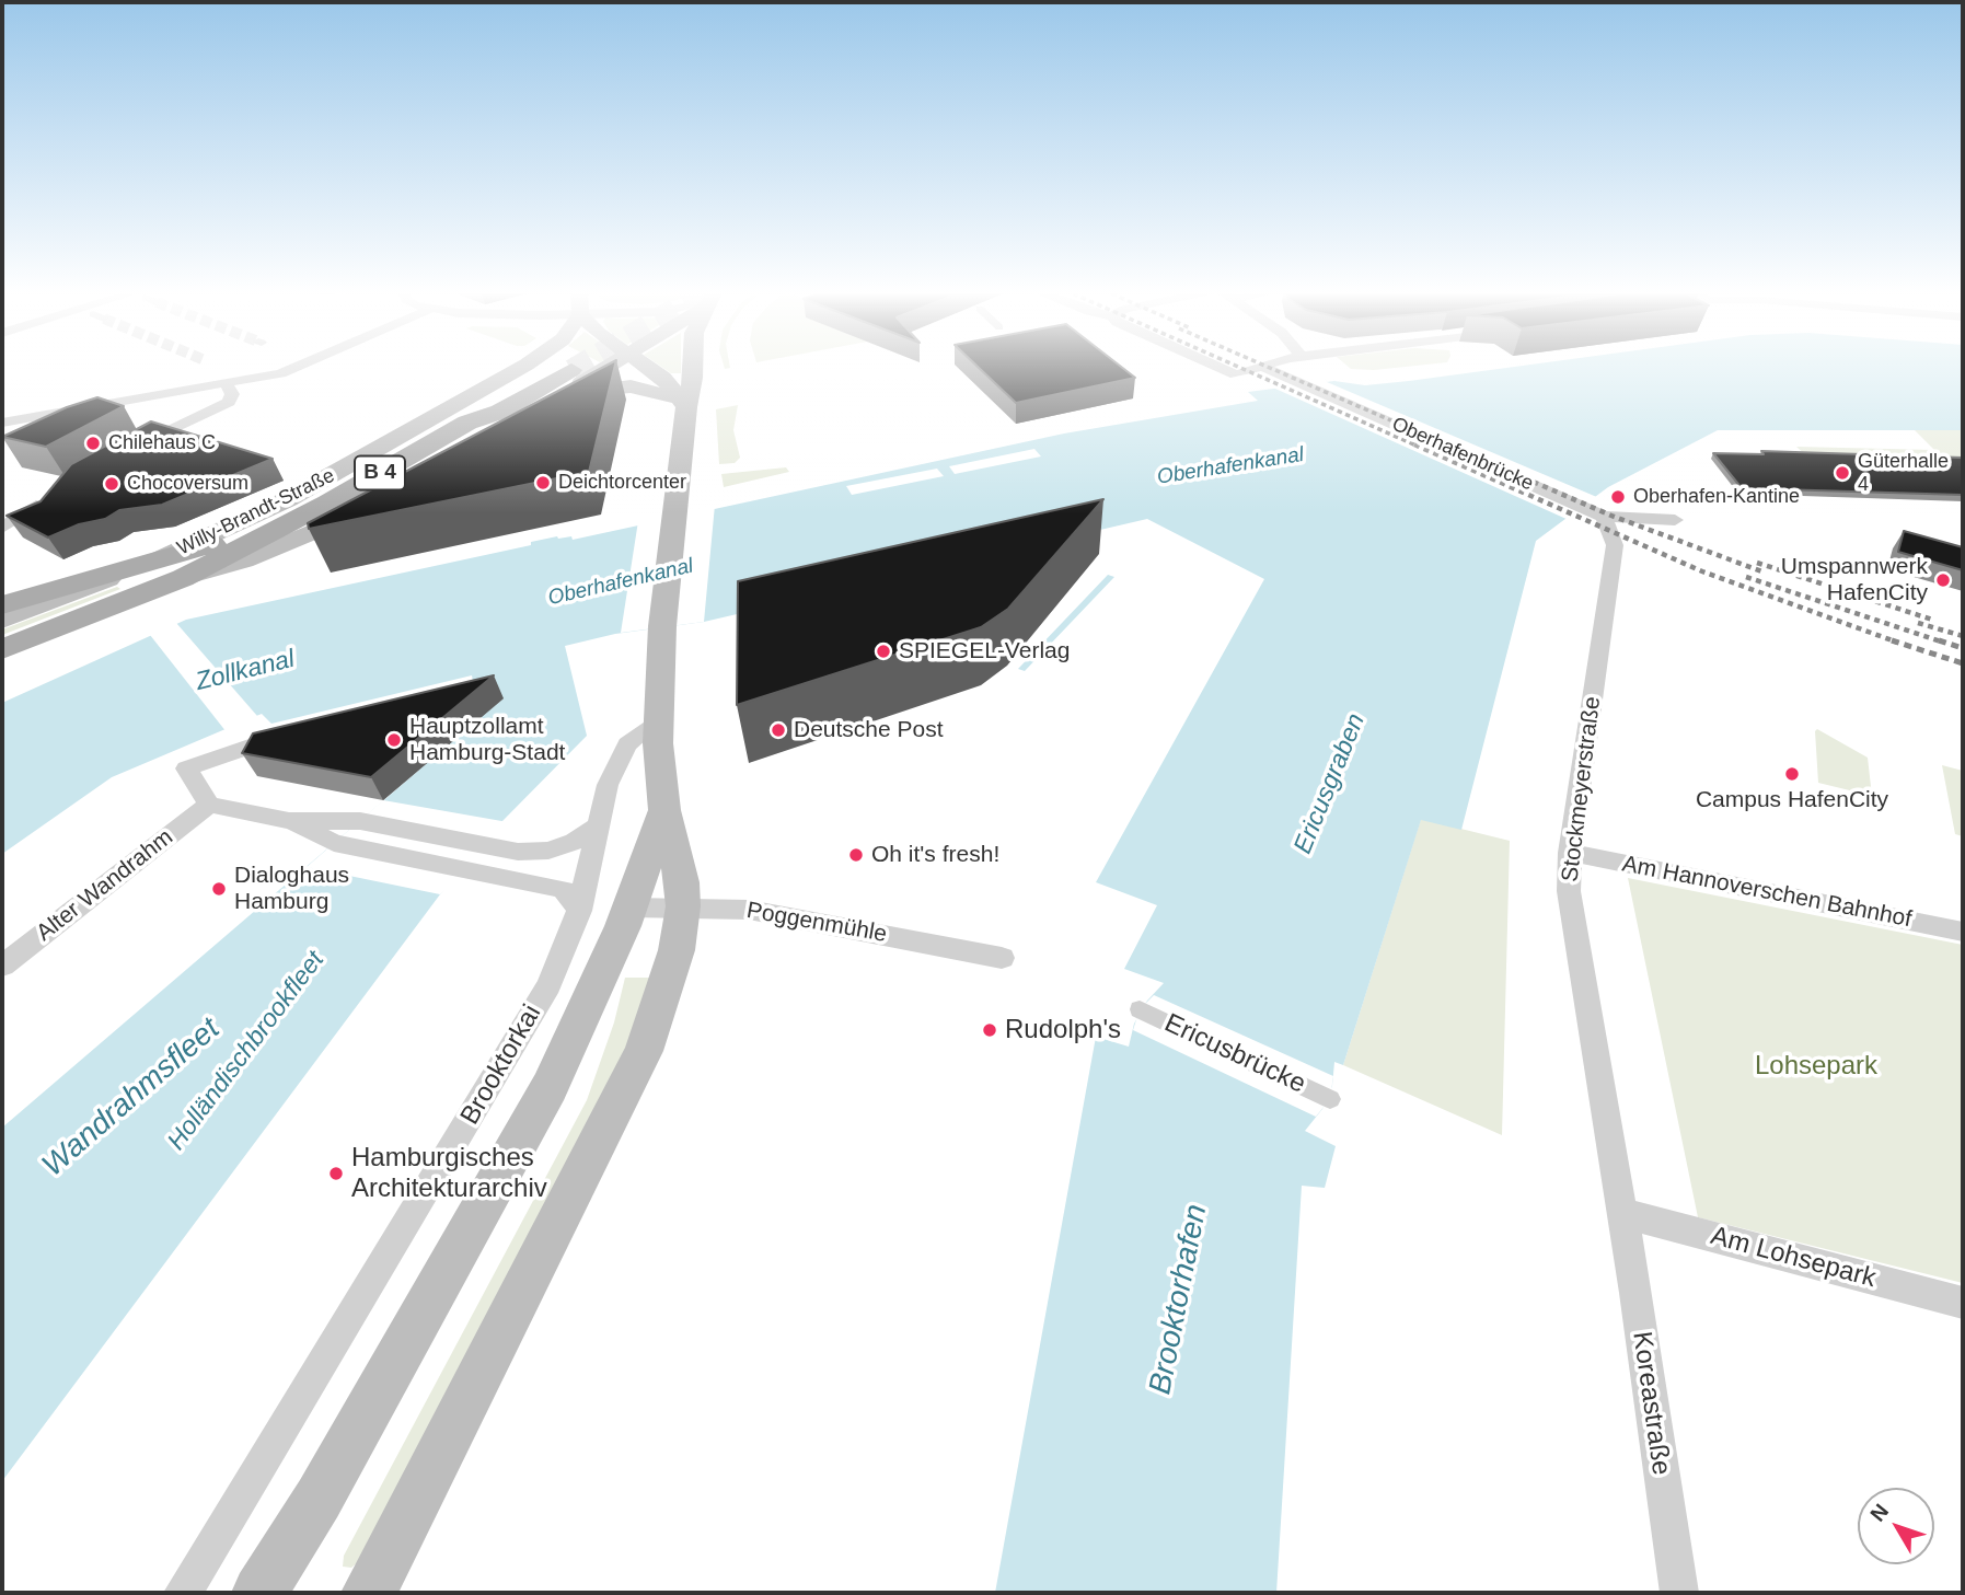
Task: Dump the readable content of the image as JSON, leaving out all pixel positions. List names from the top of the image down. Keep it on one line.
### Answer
{"streets":{"main road":["B 4","Willy-Brandt-Straße","Brooktorkai"],"street":["Oberhafenbrücke","Stockmeyerstraße","Alter Wandrahm","Am Hannoverschen Bahnhof","Poggenmühle","Ericusbrücke","Am Lohsepark","Koreastraße"]},"crossings":[["Oberhafenbrücke","Stockmeyerstraße"],["Stockmeyerstraße","Am Hannoverschen Bahnhof"],["Stockmeyerstraße","Am Lohsepark"],["Stockmeyerstraße","Koreastraße"],["Poggenmühle","Brooktorkai"],["Am Lohsepark","Koreastraße"]],"water":["Oberhafenkanal","Zollkanal","Ericusgraben","Holländischbrookfleet","Wandrahmsfleet","Brooktorhafen"],"parks":["Lohsepark"],"places":["Chilehaus C","Güterhalle 4","Deichtorcenter","Chocoversum","Oberhafen-Kantine","Umspannwerk HafenCity","SPIEGEL-Verlag","Deutsche Post","Hauptzollamt Hamburg-Stadt","Campus HafenCity","Oh it's fresh!","Dialoghaus Hamburg","Rudolph's","Hamburgisches Architekturarchiv"],"north":"top left"}
